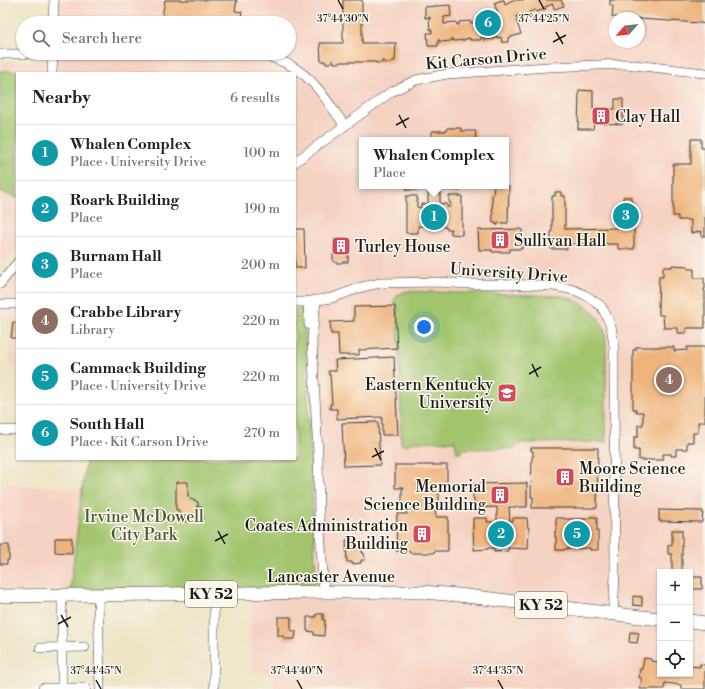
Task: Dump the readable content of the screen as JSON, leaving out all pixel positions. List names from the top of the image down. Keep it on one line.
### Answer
{"streets":{"main road":["Lancaster Avenue","KY 52"],"street":["Kit Carson Drive","University Drive"]},"crossings":[["University Drive","Lancaster Avenue"]],"parks":["Irvine McDowell City Park"],"places":{"building":["Clay Hall","Sullivan Hall","Turley House","Moore Science Building","Memorial Science Building","Coates Administration Building"],"school or university":["Eastern Kentucky University"]},"north":"bottom left","page":{"pins":["6","3","1","4","2","5"],"search":"Search here","heading":["Nearby","6 results"],"list":[{"mark":"1","name":"Whalen Complex","note":"Place · University Drive","value":"100 m"},{"mark":"2","name":"Roark Building","note":"Place","value":"190 m"},{"mark":"3","name":"Burnam Hall","note":"Place","value":"200 m"},{"mark":"4","name":"Crabbe Library","note":"Library","value":"220 m"},{"mark":"5","name":"Cammack Building","note":"Place · University Drive","value":"220 m"},{"mark":"6","name":"South Hall","note":"Place · Kit Carson Drive","value":"270 m"}],"popup":["Whalen Complex","Place"],"map_buttons":["+","−"]},"coordinates":["37°44'30\"N","37°44'25\"N","37°44'45\"N","37°44'40\"N","37°44'35\"N"]}
